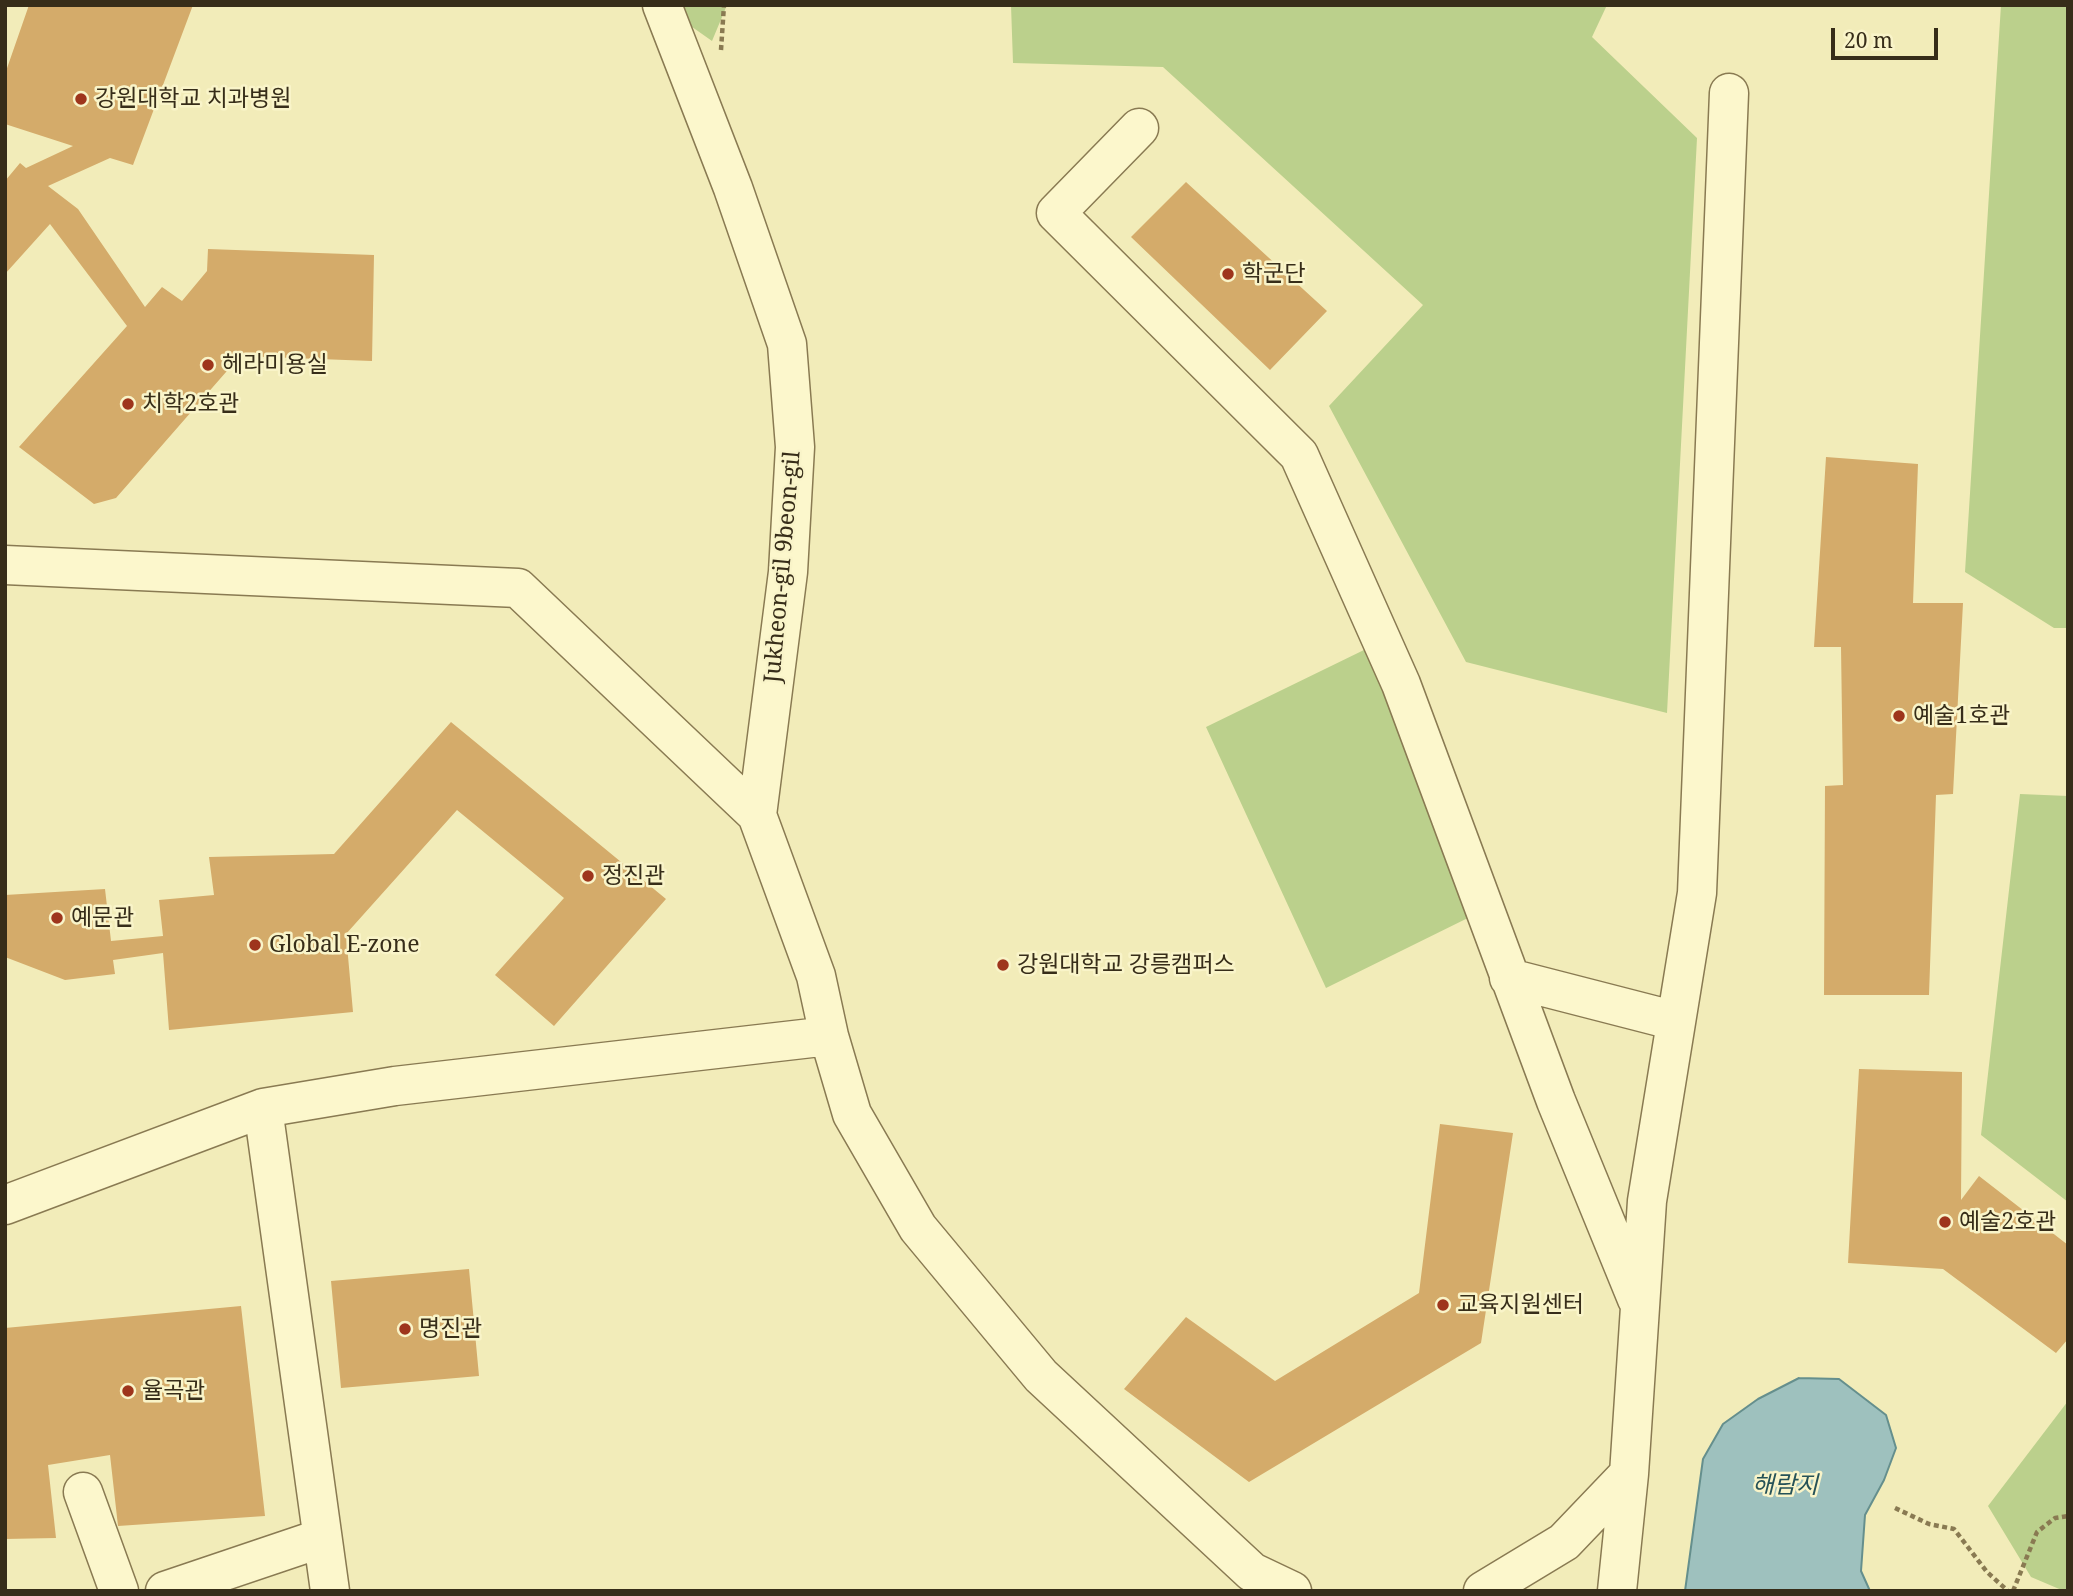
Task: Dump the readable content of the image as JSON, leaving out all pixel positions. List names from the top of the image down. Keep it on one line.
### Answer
{"streets":{"lane":["Jukheon-gil 9beon-gil"]},"water":["해람지"],"places":["강원대학교 치과병원","학군단","헤라미용실","치학2호관","예술1호관","정진관","예문관","Global E-zone","강원대학교 강릉캠퍼스","예술2호관","교육지원센터","명진관","율곡관"],"scale_bar":"20 m"}
